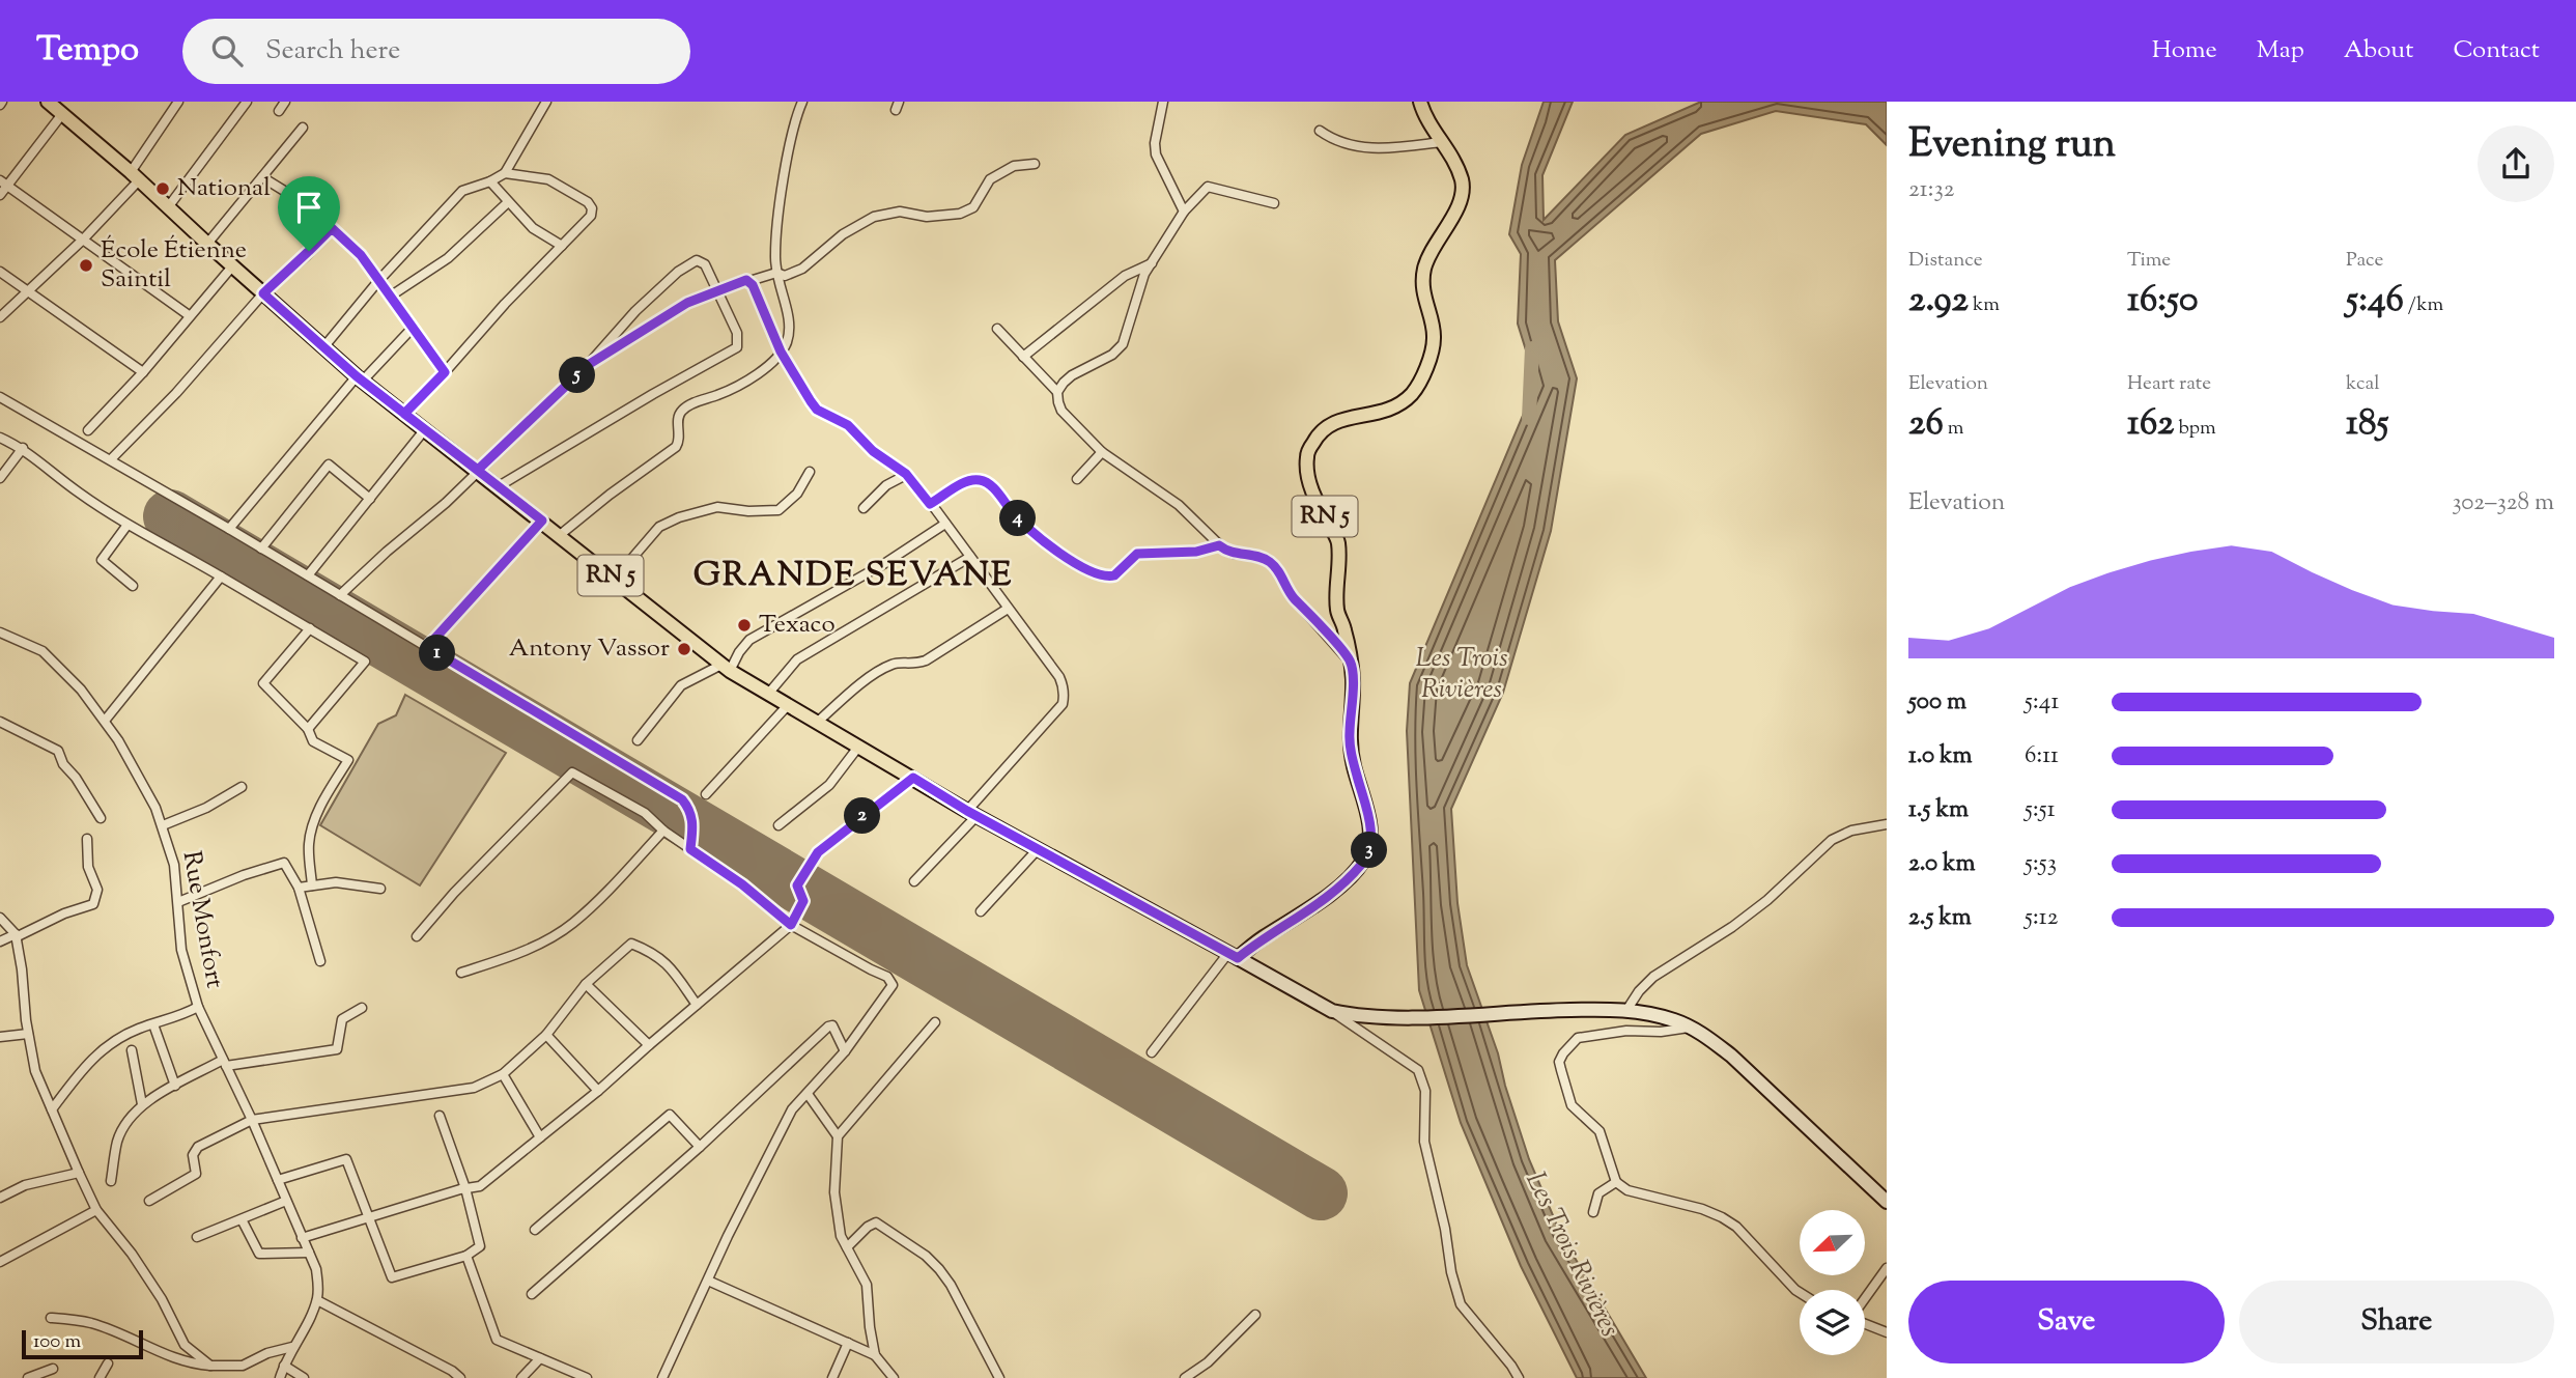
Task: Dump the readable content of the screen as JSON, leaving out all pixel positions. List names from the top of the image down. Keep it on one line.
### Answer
{"streets":{"main road":["RN 5"],"street":["Rue Monfort"]},"districts":["GRANDE SEVANE"],"water":["Les Trois Rivières"],"places":["National","École Étienne Saintil","Texaco","Antony Vassor"],"scale_bar":"100 m","north":"bottom left","page":{"header":"Tempo","search":"Search here","nav":["Home","Map","About","Contact"],"heading":["Evening run","21:32"],"stats":[["Distance","2.92 km"],["Time","16:50"],["Pace","5:46 /km"],["Elevation","26 m"],["Heart rate","162 bpm"],["kcal","185"]],"pins":["5","4","1","2","3"],"chart":["Elevation","302–328 m"],"list":[{"name":"500 m","note":"5:41"},{"name":"1.0 km","note":"6:11"},{"name":"1.5 km","note":"5:51"},{"name":"2.0 km","note":"5:53"},{"name":"2.5 km","note":"5:12"}],"buttons":["Save","Share"],"scale":"100 m"}}
